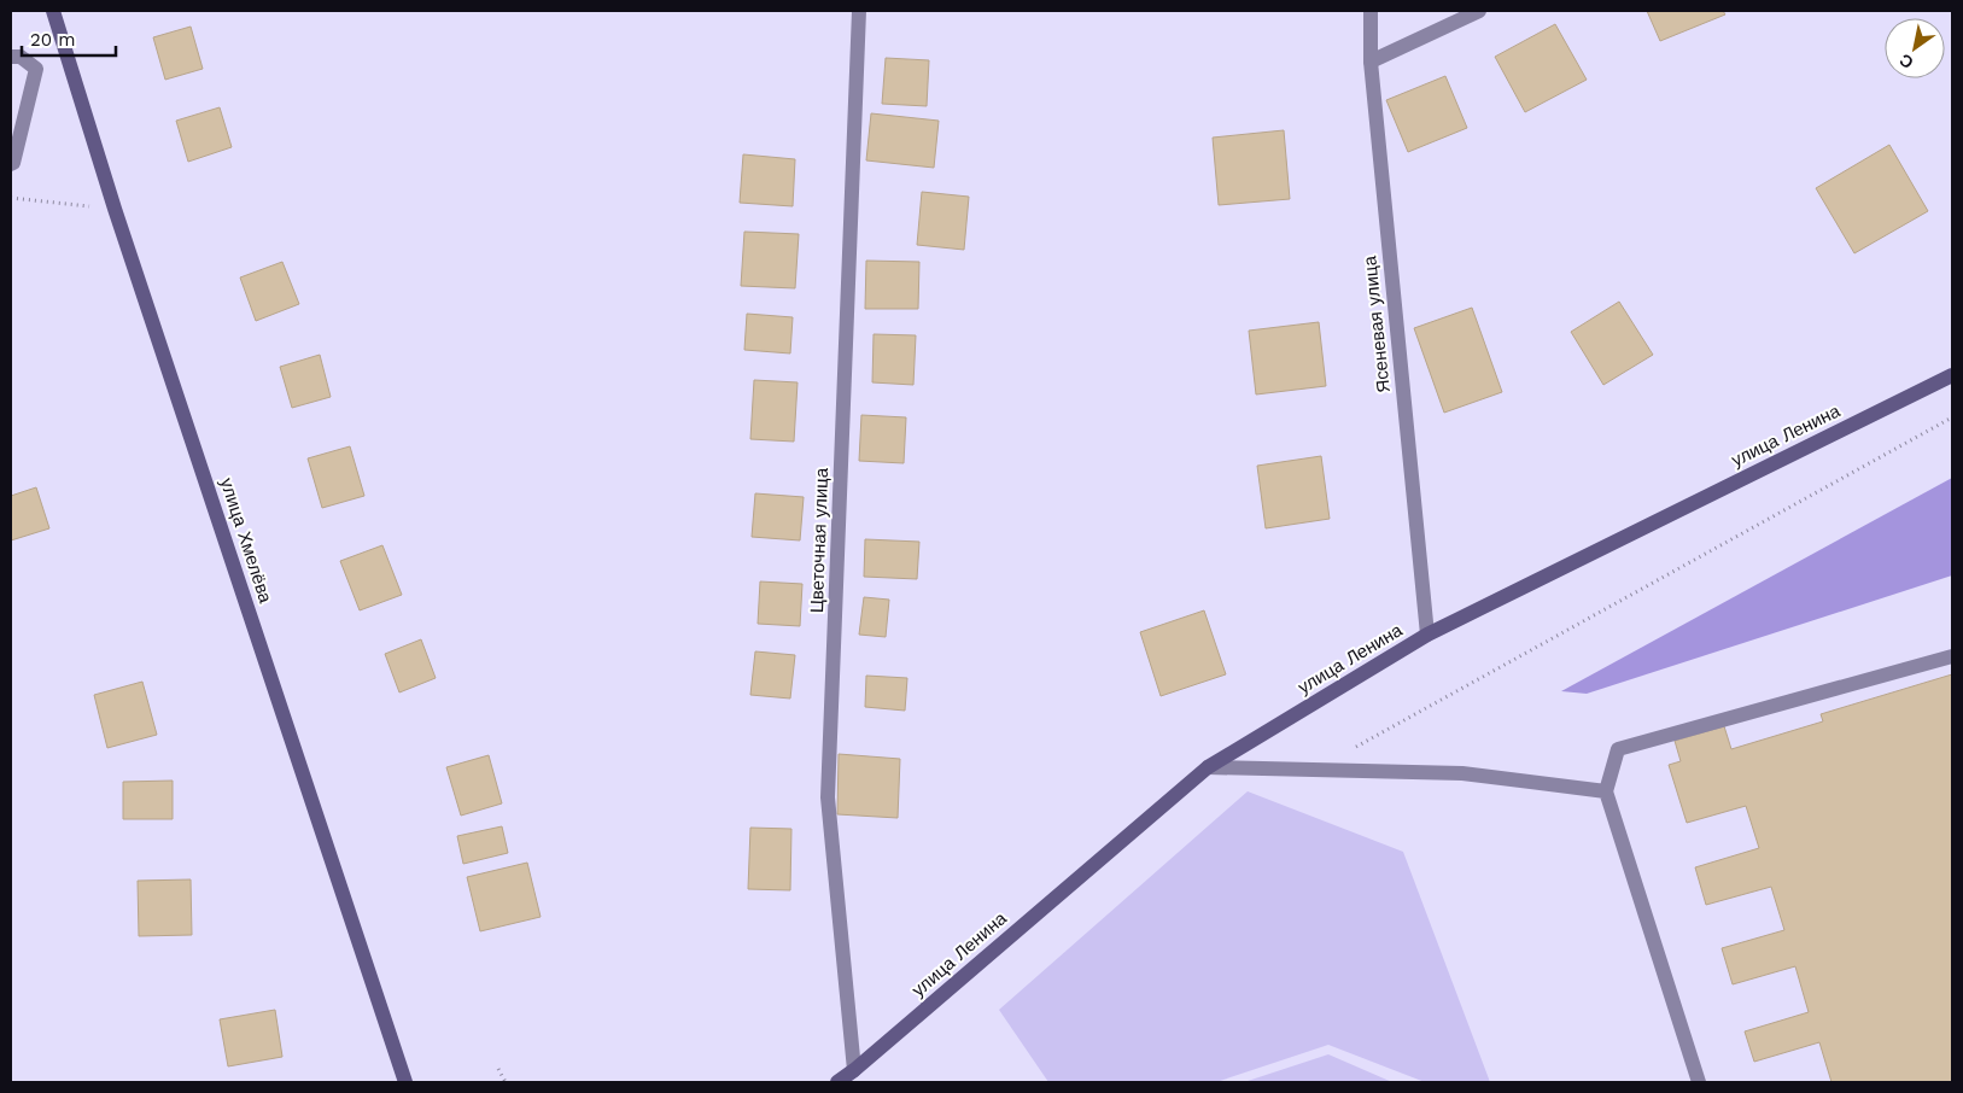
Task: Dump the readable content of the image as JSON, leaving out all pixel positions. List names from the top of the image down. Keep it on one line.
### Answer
{"streets":{"main road":["улица Ленина","улица Хмелёва"],"street":["Ясеневая улица","Цветочная улица"]},"crossings":[["Ясеневая улица","улица Ленина"],["улица Ленина","Цветочная улица"]],"scale_bar":"20 m","north":"bottom left"}
